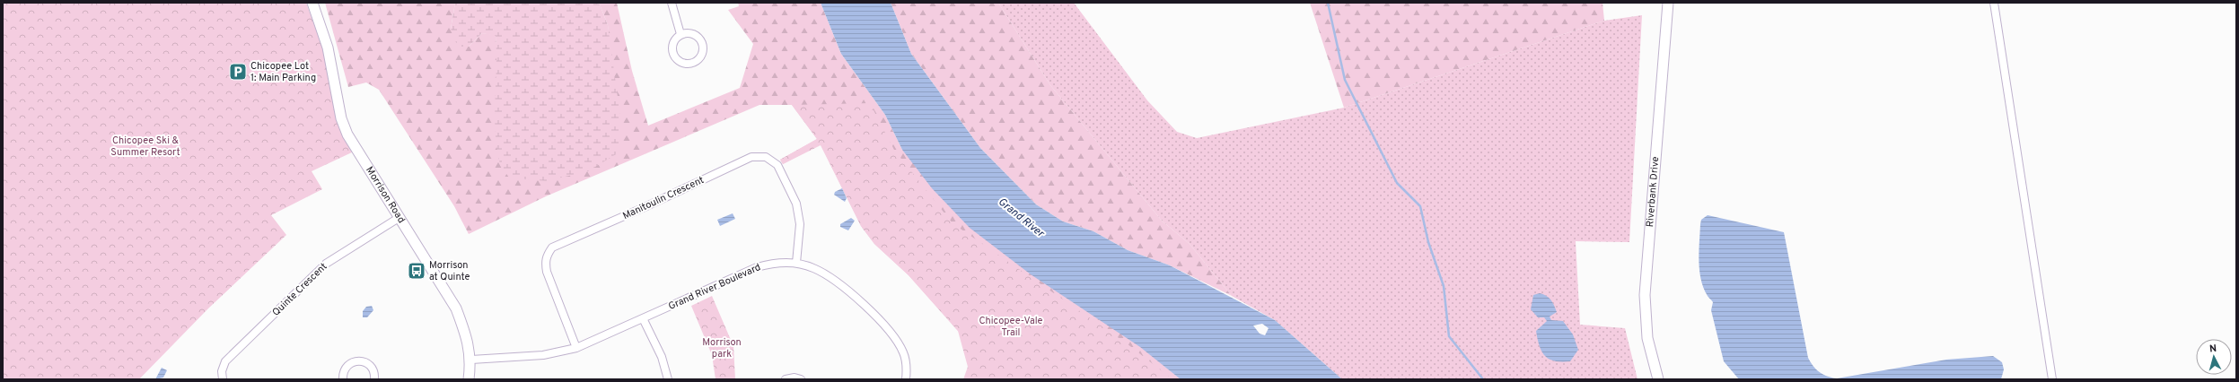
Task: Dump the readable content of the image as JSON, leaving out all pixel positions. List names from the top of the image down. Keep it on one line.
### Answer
{"streets":{"street":["Riverbank Drive","Morrison Road","Manitoulin Crescent","Grand River Boulevard","Quinte Crescent"]},"crossings":[["Morrison Road","Grand River Boulevard"],["Morrison Road","Quinte Crescent"],["Manitoulin Crescent","Grand River Boulevard"]],"water":["Grand River"],"parks":["Chicopee Ski & Summer Resort","Chicopee-Vale Trail","Morrison park"],"places":{"parking":["Chicopee Lot 1: Main Parking"],"bus stop":["Morrison at Quinte"]},"north":"top"}
